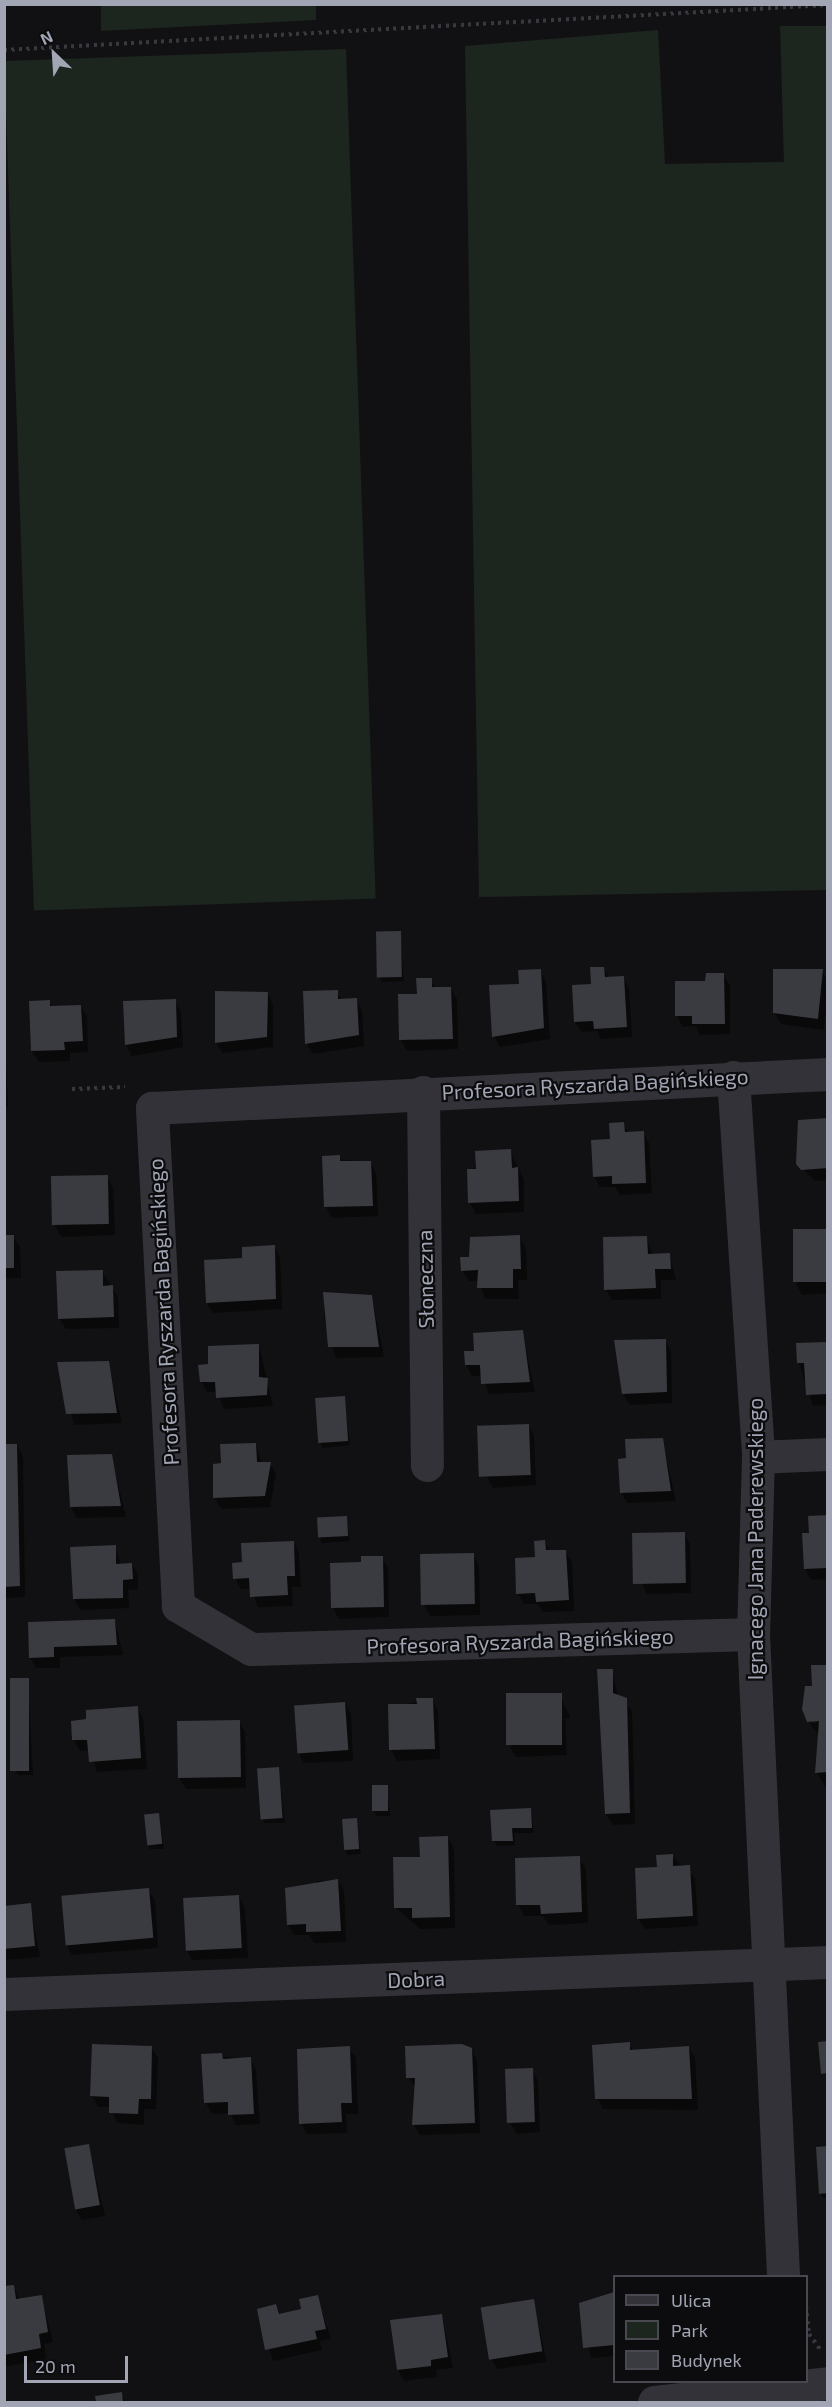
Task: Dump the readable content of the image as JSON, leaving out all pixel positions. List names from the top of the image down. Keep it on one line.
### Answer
{"streets":{"street":["Profesora Ryszarda Bagińskiego","Słoneczna","Ignacego Jana Paderewskiego","Dobra"]},"crossings":[["Profesora Ryszarda Bagińskiego","Słoneczna"],["Profesora Ryszarda Bagińskiego","Ignacego Jana Paderewskiego"],["Ignacego Jana Paderewskiego","Dobra"]],"legend":["Ulica","Park","Budynek"],"scale_bar":"20 m","north":"top left"}
